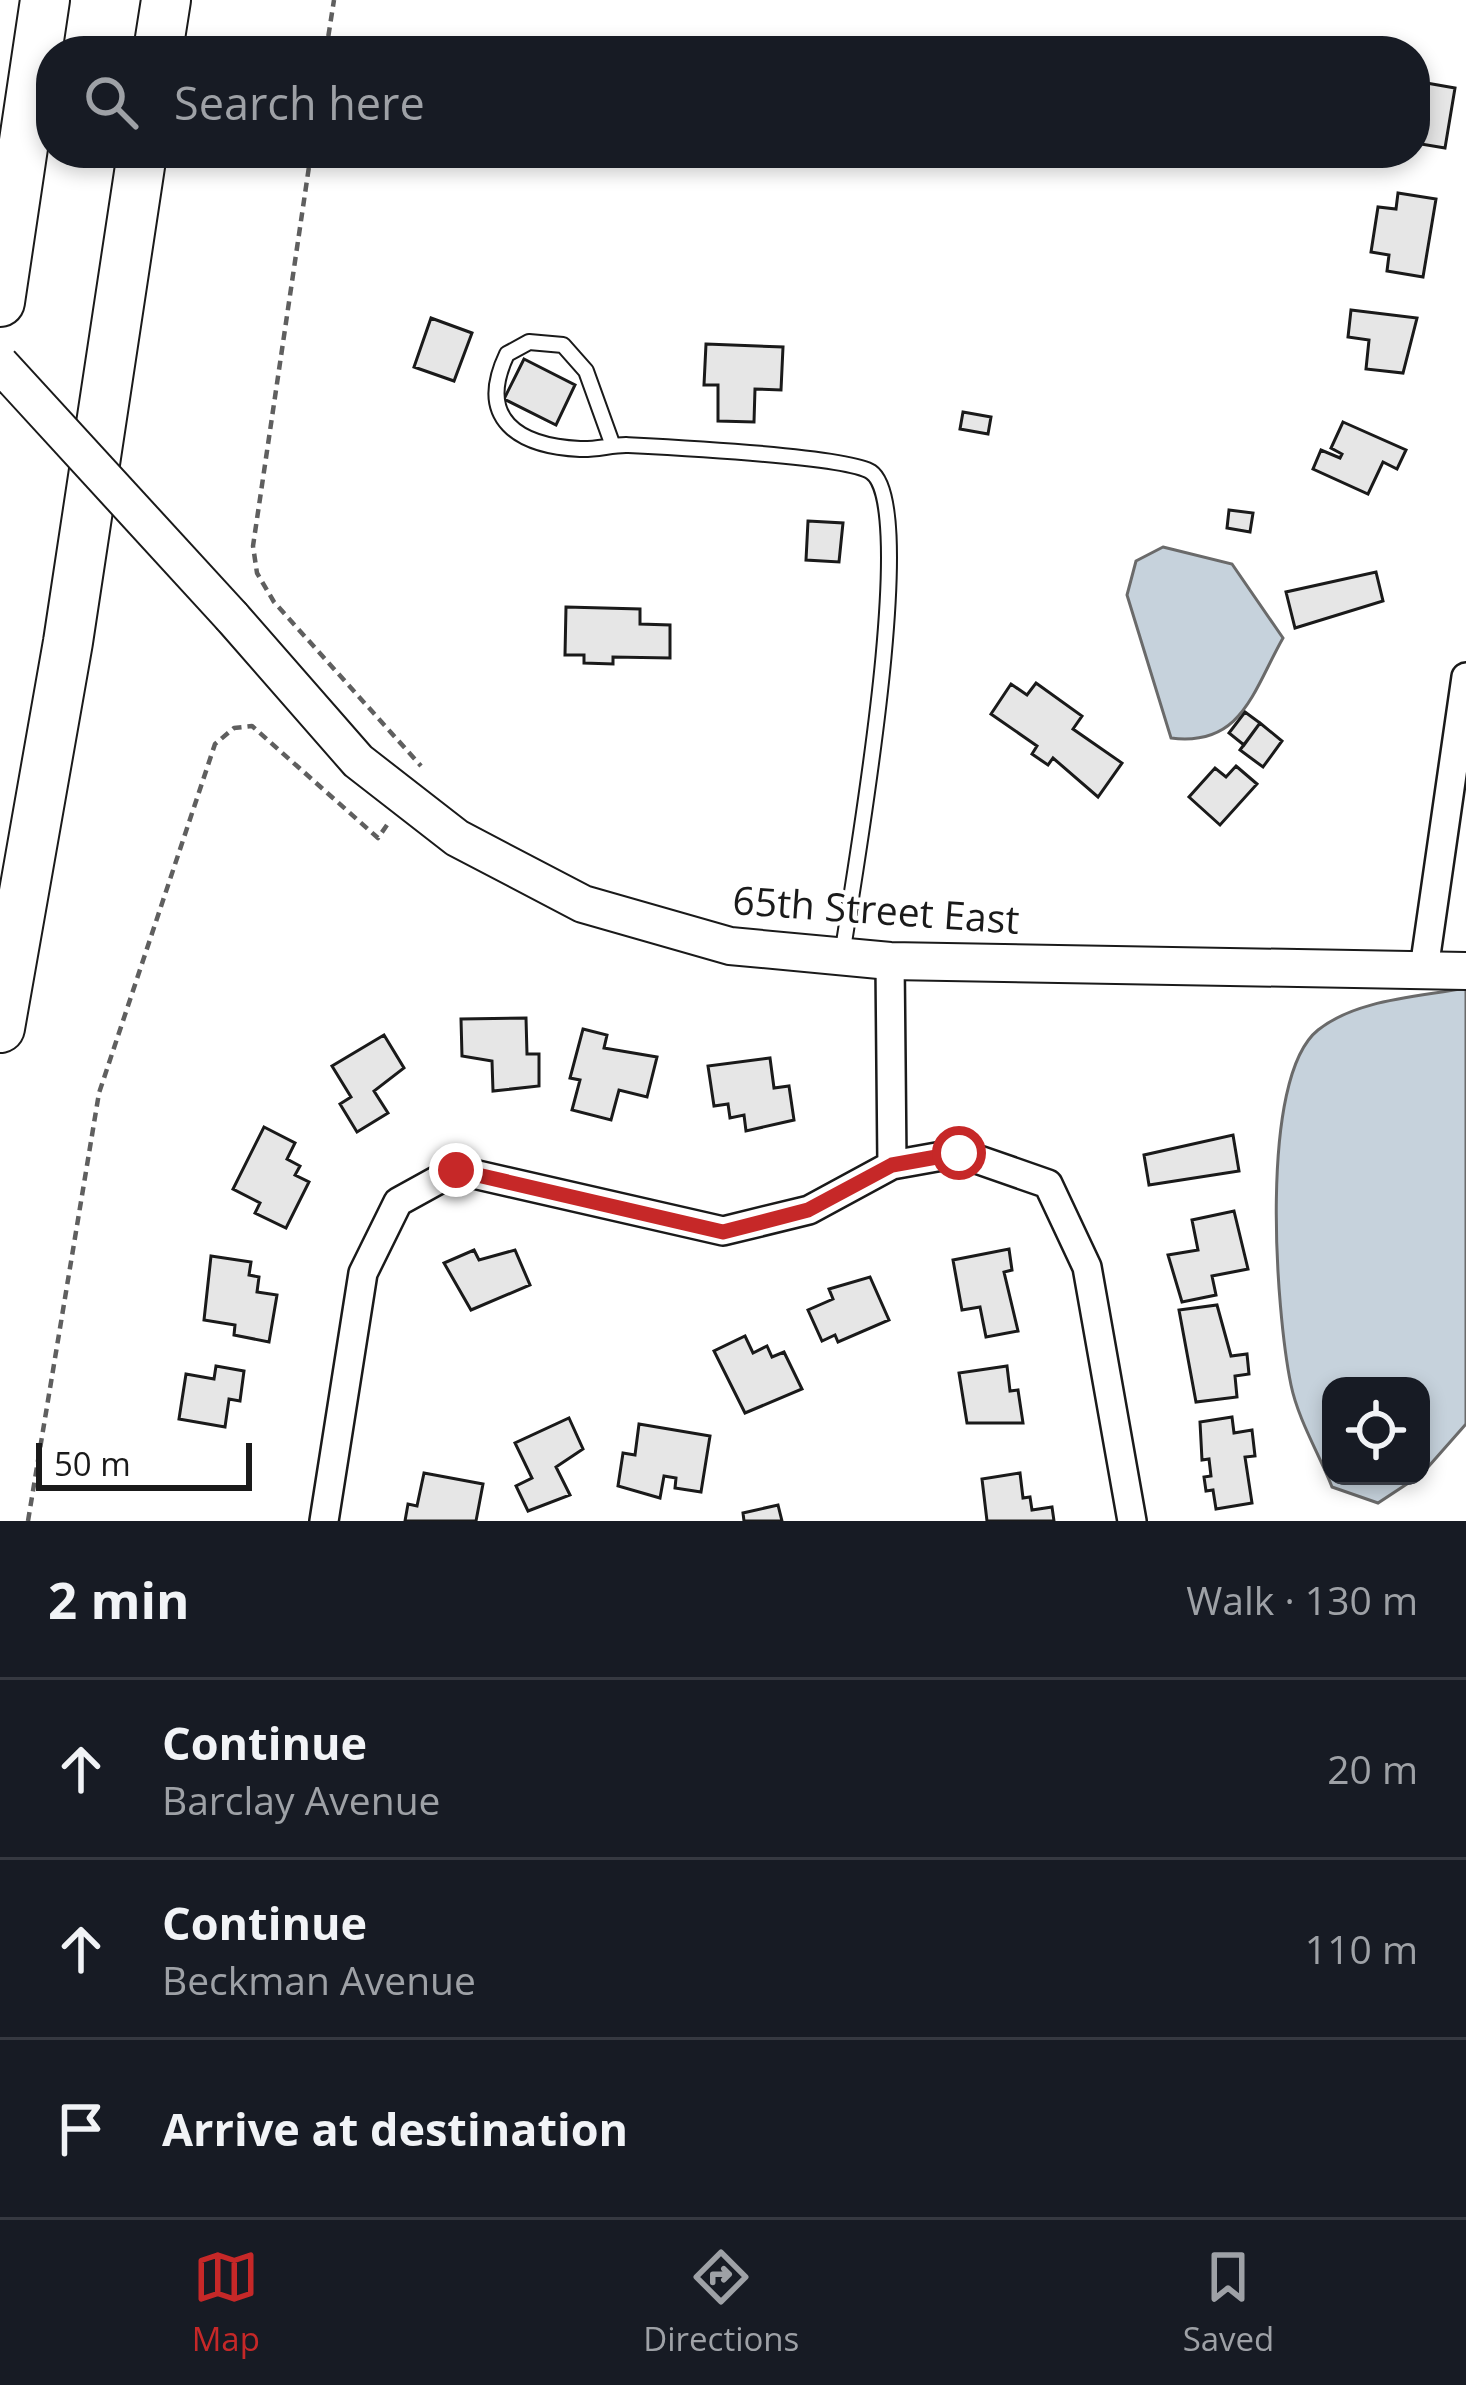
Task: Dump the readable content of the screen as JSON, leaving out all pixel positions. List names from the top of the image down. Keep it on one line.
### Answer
{"streets":{"street":["65th Street East"]},"scale_bar":"50 m","page":{"search":"Search here","scale":"50 m","heading":["2 min","Walk · 130 m"],"list":[["Continue","Barclay Avenue","20 m"],["Continue","Beckman Avenue","110 m"],"Arrive at destination"],"nav":["Map","Directions","Saved"]}}
